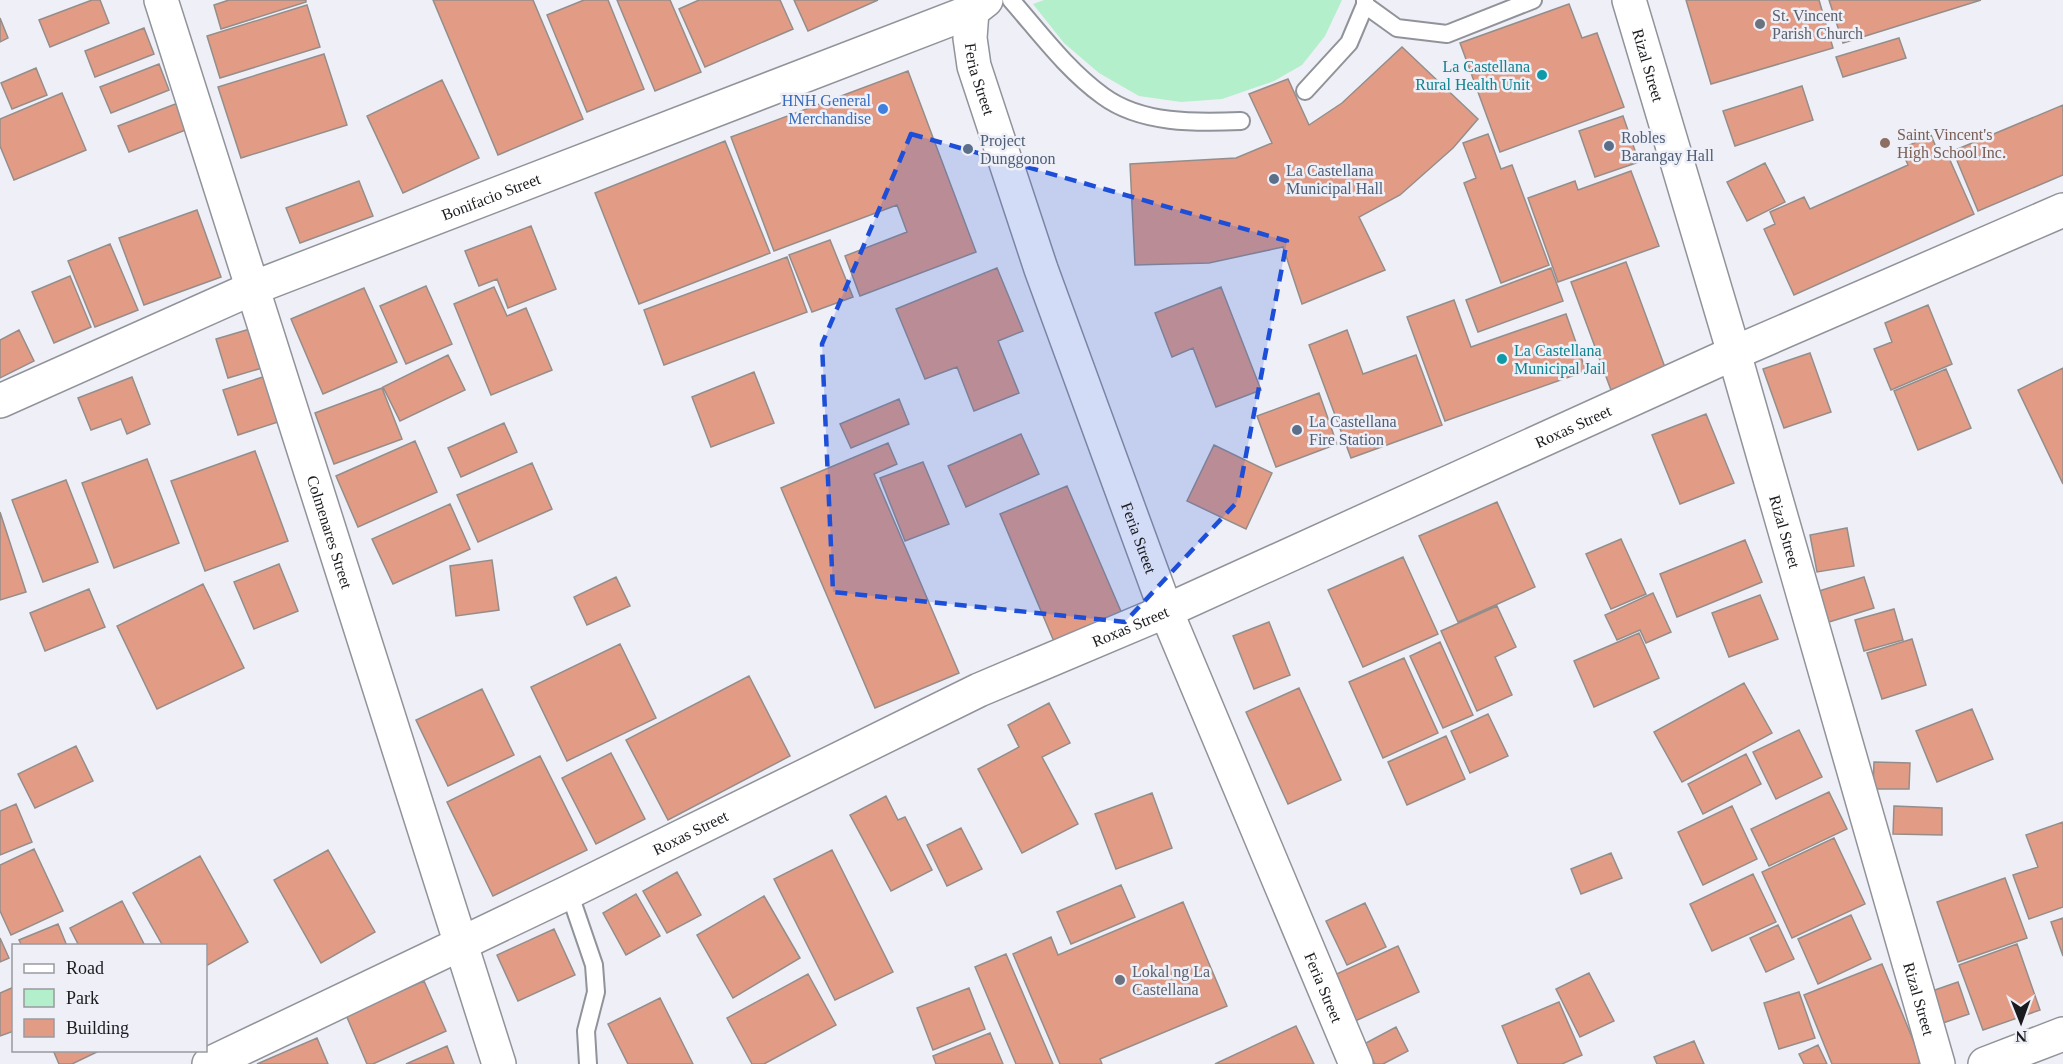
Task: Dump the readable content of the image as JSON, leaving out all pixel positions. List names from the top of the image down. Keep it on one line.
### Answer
{"streets":{"street":["Rizal Street","Feria Street","Bonifacio Street","Roxas Street","Colmenares Street"]},"crossings":[["Rizal Street","Roxas Street"],["Feria Street","Bonifacio Street"],["Feria Street","Roxas Street"],["Bonifacio Street","Colmenares Street"],["Roxas Street","Colmenares Street"]],"places":["St. Vincent Parish Church","La Castellana Rural Health Unit","HNH General Merchandise","Saint Vincent's High School Inc.","Robles Barangay Hall","Project Dunggonon","La Castellana Municipal Hall","La Castellana Municipal Jail","La Castellana Fire Station","Lokal ng La Castellana"],"legend":["Road","Park","Building"],"north":"bottom"}
